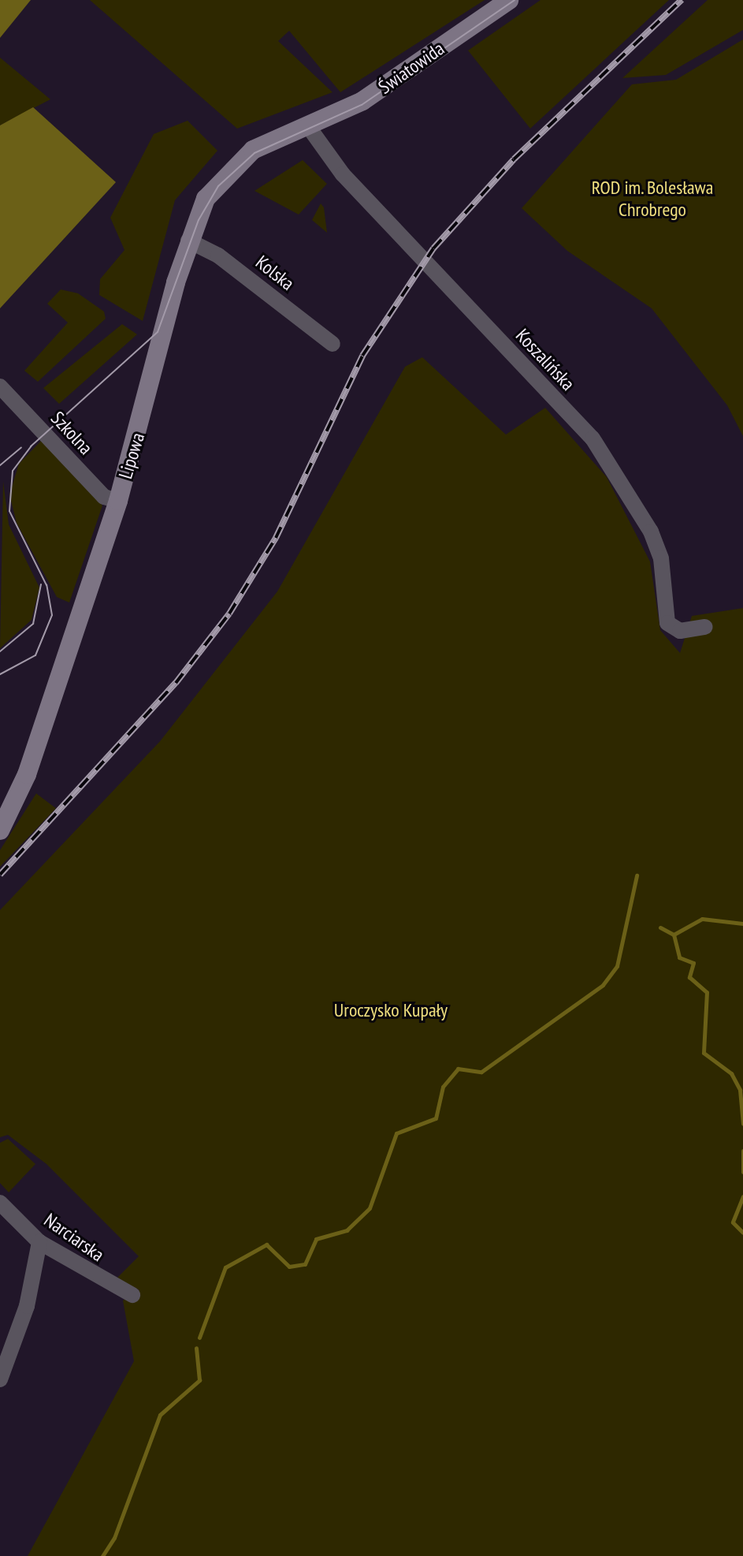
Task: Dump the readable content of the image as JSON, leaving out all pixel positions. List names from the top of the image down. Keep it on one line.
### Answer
{"streets":{"street":["Światowida","Kolska","Koszalińska","Szkolna","Lipowa","Narciarska"]},"crossings":[["Światowida","Koszalińska"],["Światowida","Lipowa"],["Kolska","Lipowa"],["Koszalińska","Lipowa"],["Szkolna","Lipowa"]],"parks":["ROD im. Bolesława Chrobrego","Uroczysko Kupały"]}
